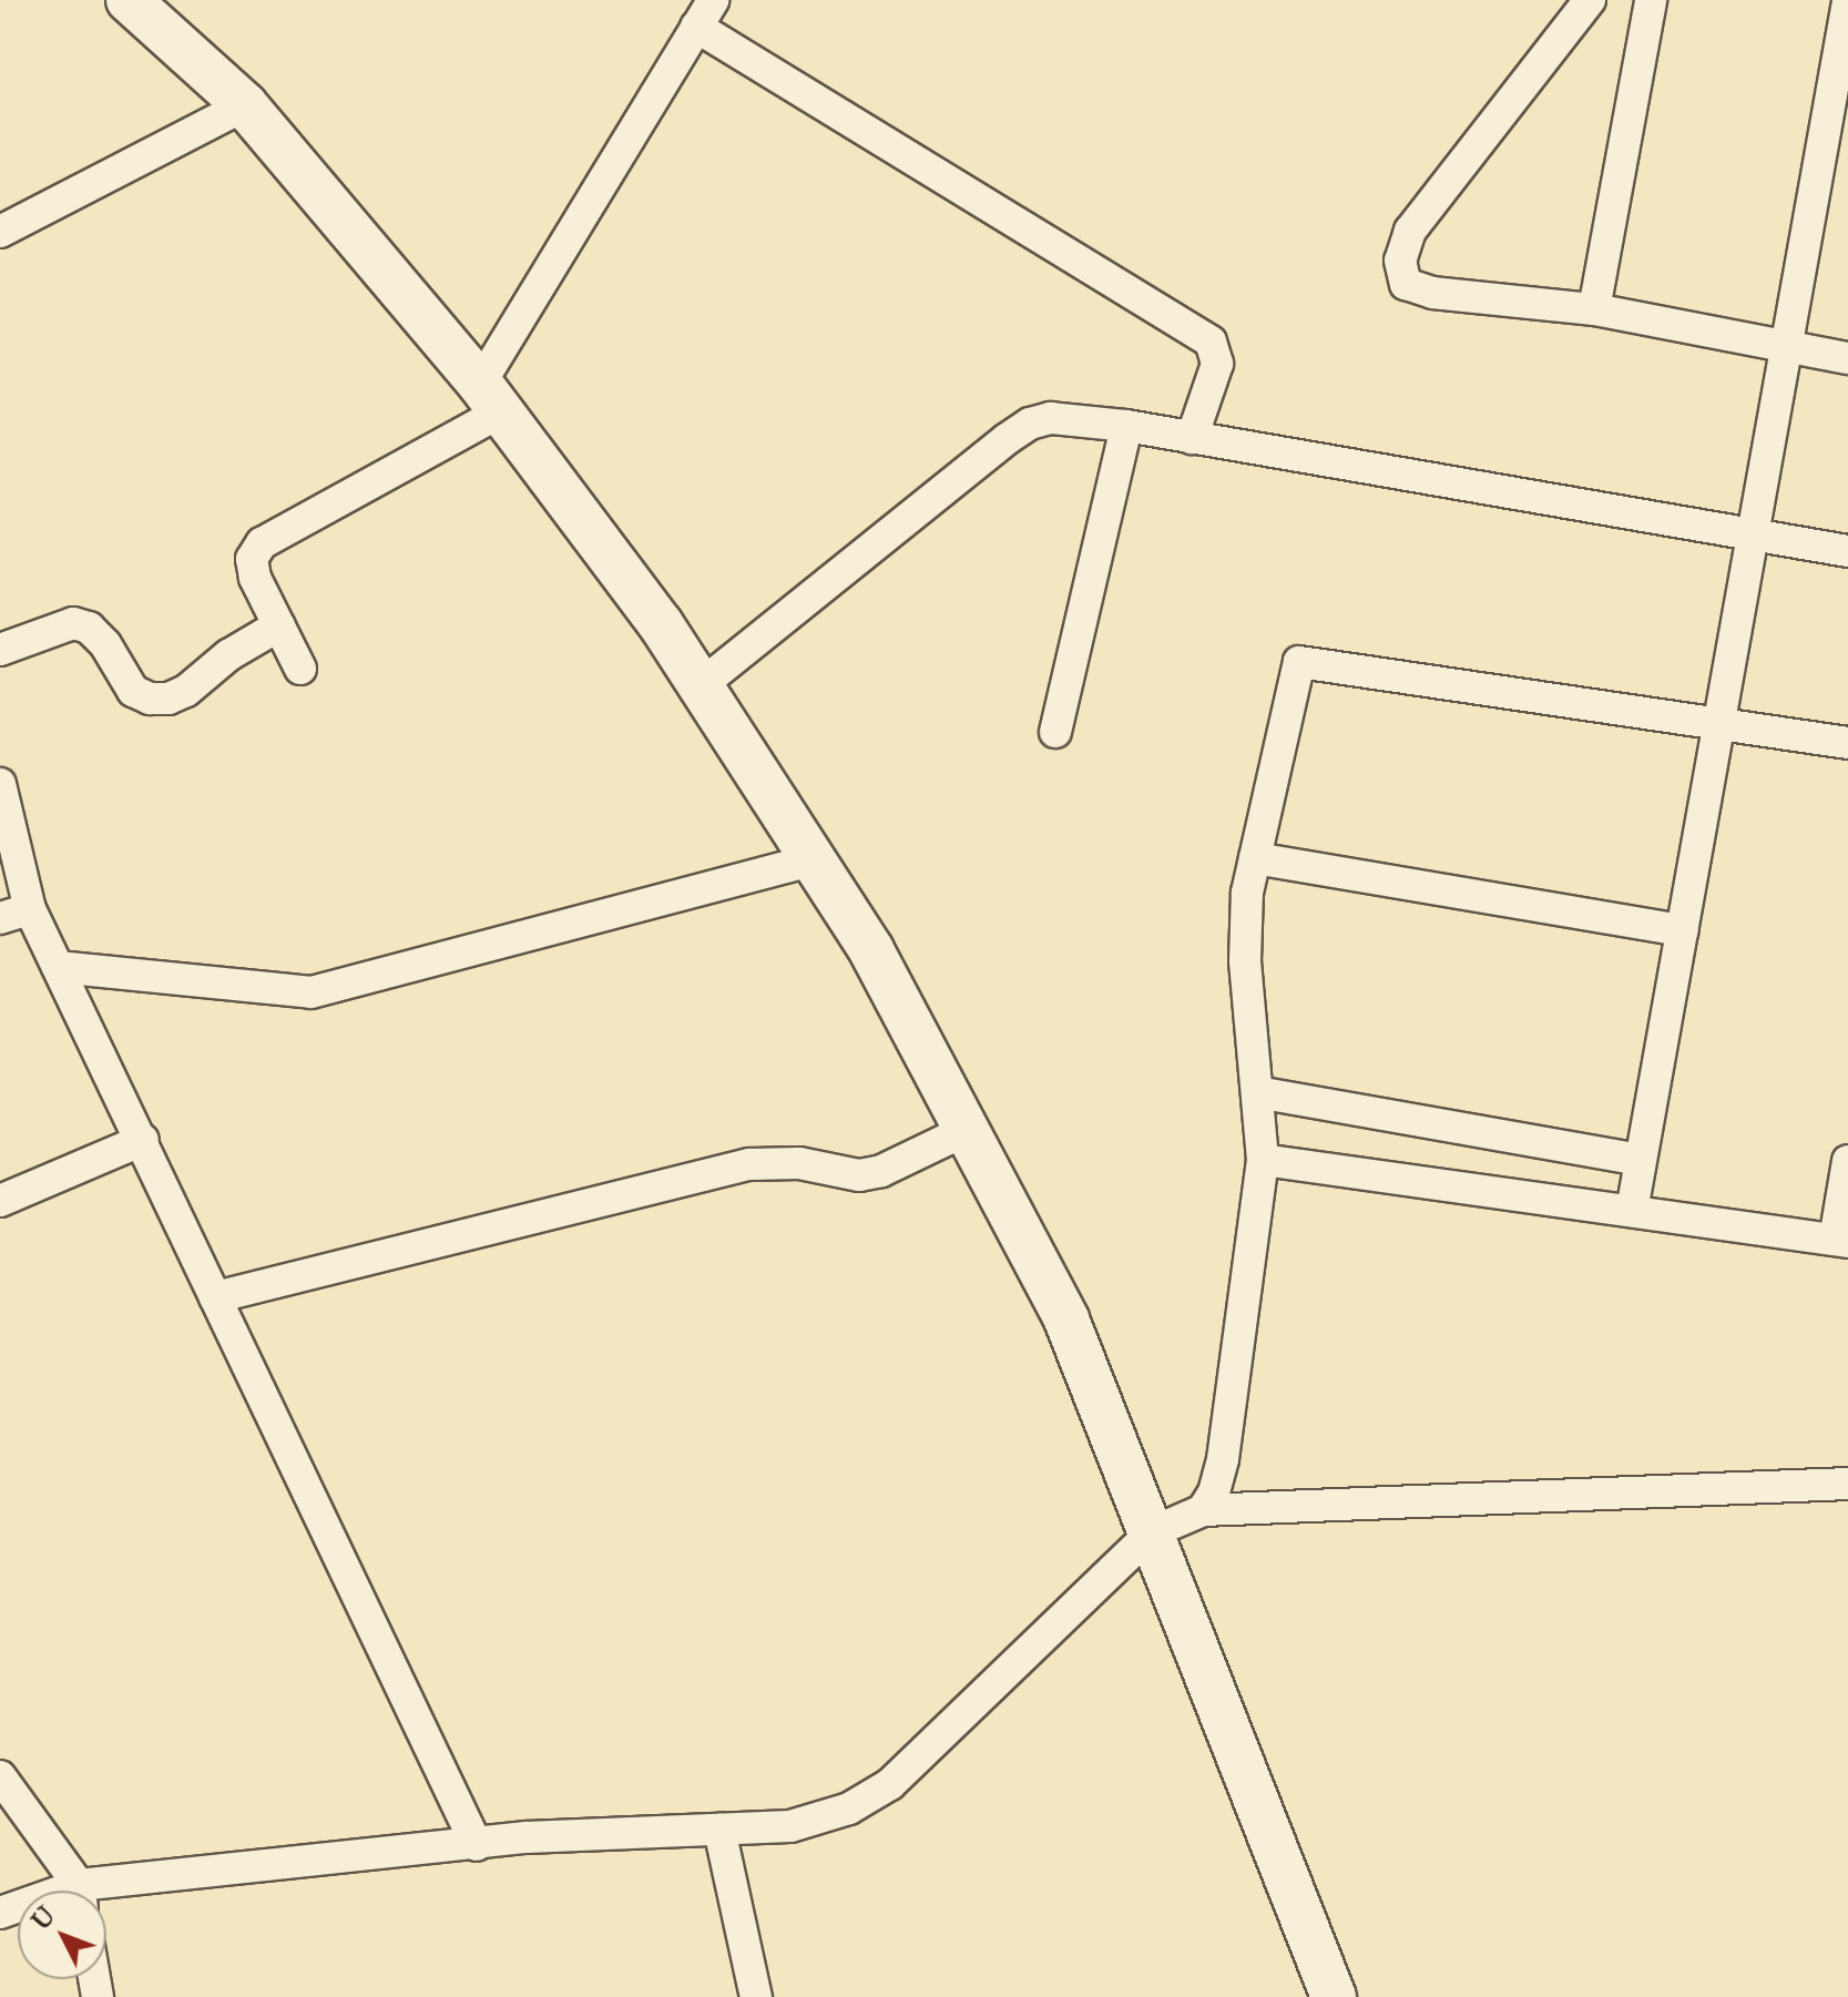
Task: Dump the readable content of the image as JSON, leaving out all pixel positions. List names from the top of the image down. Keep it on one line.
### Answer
{"north":"top left"}
